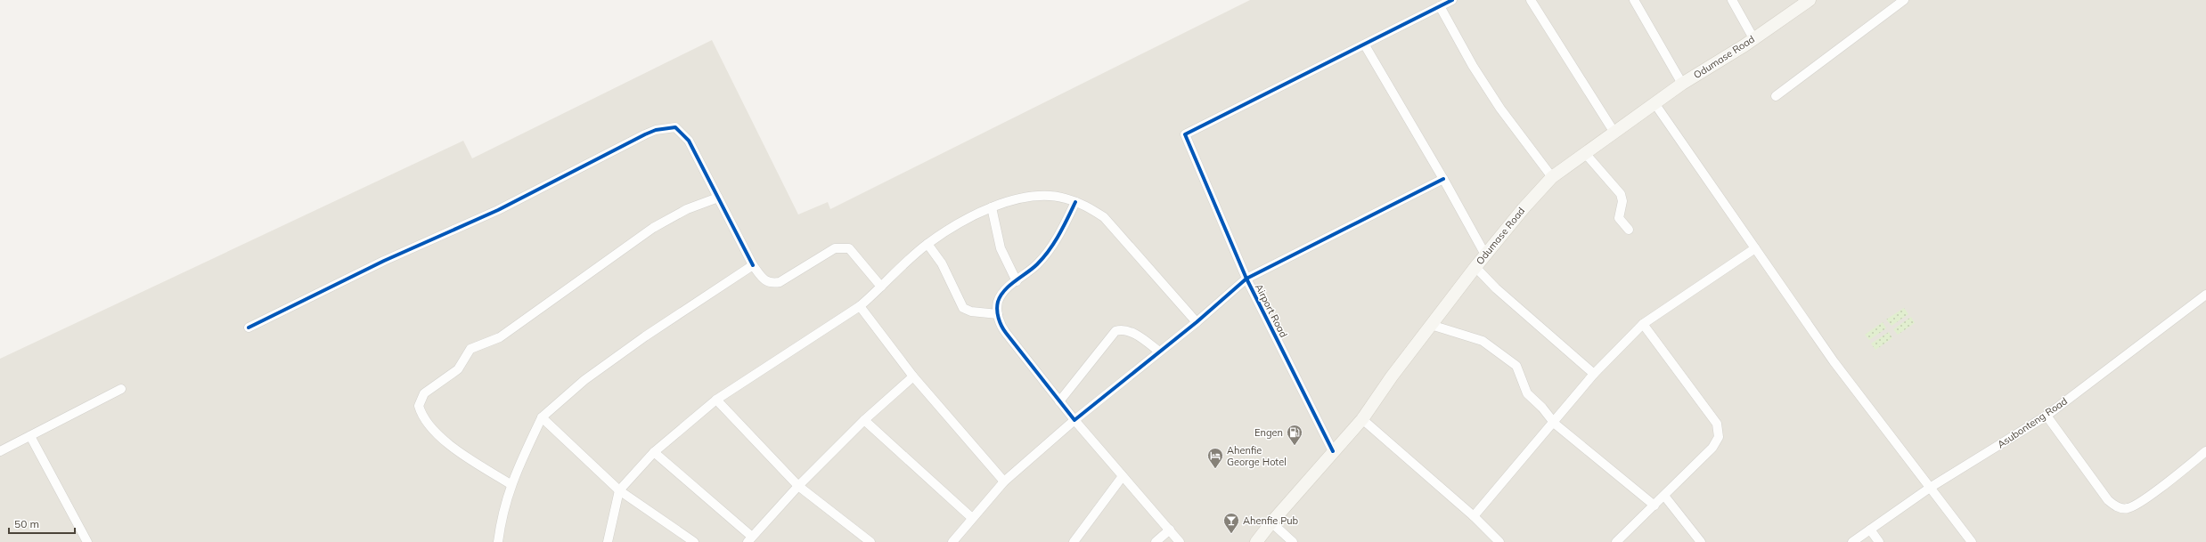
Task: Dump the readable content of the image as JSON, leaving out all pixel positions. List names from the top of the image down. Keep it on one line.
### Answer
{"streets":{"main road":["Odumase Road"],"street":["Airport Road","Asubonteng Road"]},"crossings":[["Odumase Road","Airport Road"]],"places":{"fuel station":["Engen"],"hotel":["Ahenfie George Hotel"],"bar":["Ahenfie Pub"]},"scale_bar":"50 m"}
